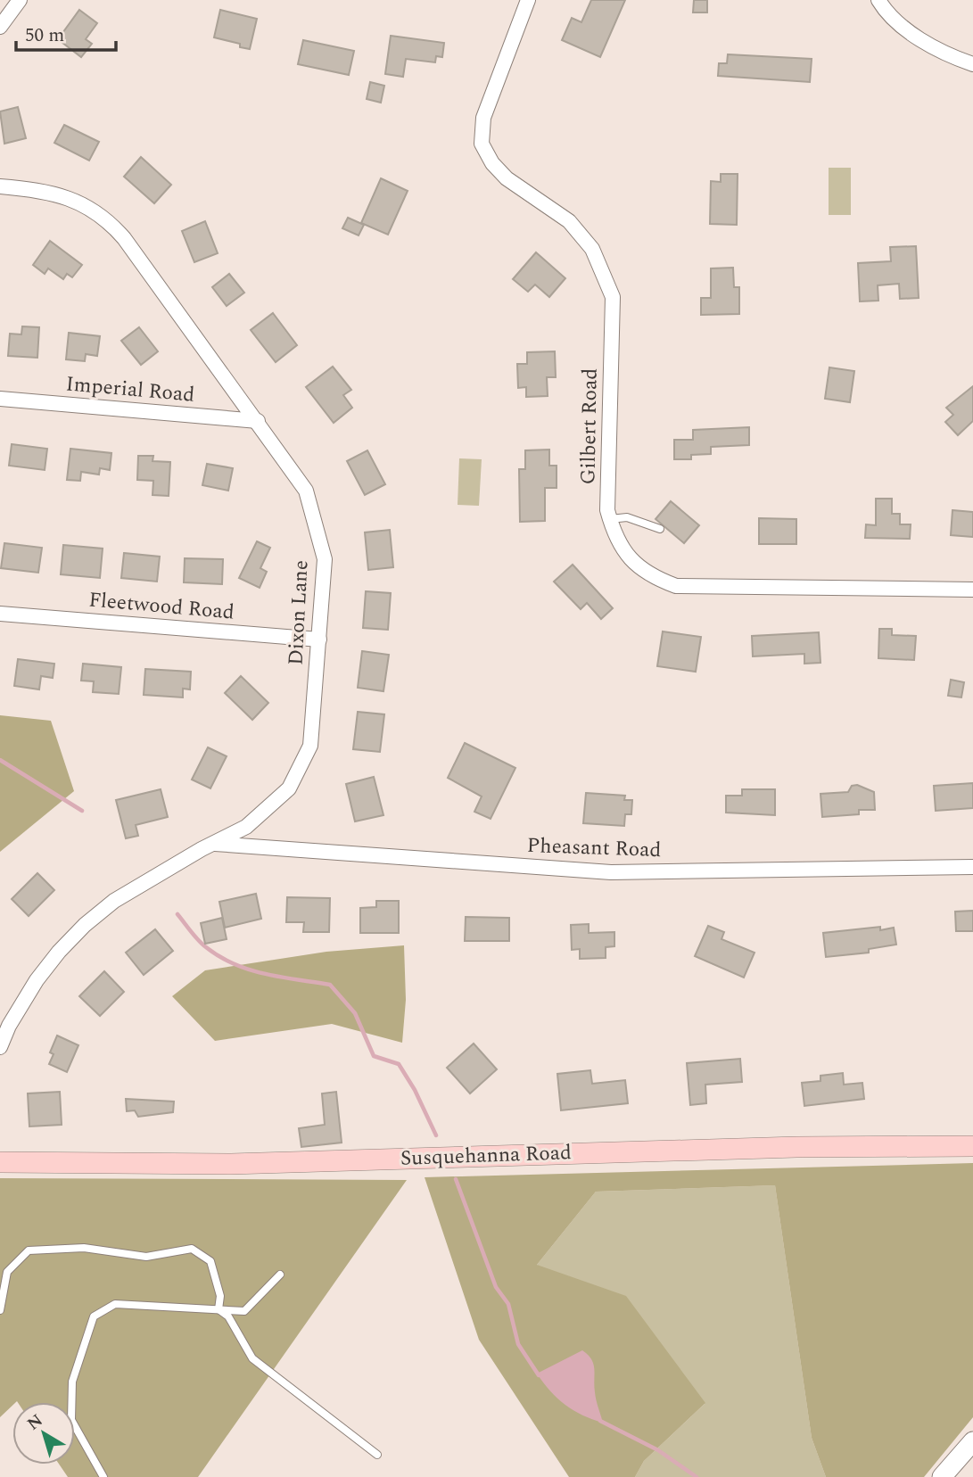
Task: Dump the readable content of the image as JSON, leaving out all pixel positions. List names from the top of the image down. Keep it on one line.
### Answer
{"streets":{"main road":["Susquehanna Road"],"street":["Imperial Road","Gilbert Road","Fleetwood Road","Dixon Lane","Pheasant Road"]},"crossings":[["Imperial Road","Dixon Lane"],["Fleetwood Road","Dixon Lane"],["Dixon Lane","Pheasant Road"]],"scale_bar":"50 m","north":"top left"}
